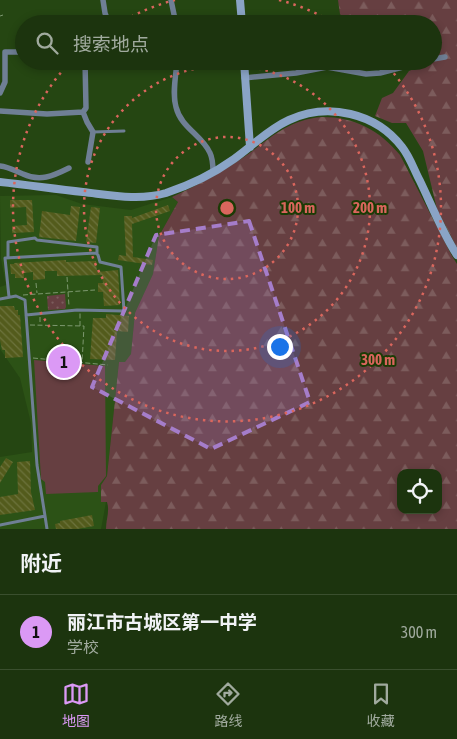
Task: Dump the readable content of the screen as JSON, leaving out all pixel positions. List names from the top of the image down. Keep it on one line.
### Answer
{"page":{"search":"搜索地点","pins":"1","heading":"附近","list":[{"mark":"1","name":"丽江市古城区第一中学","note":"学校","value":"300 m"}],"nav":["地图","路线","收藏"]},"rings":["100 m","200 m","300 m"]}
